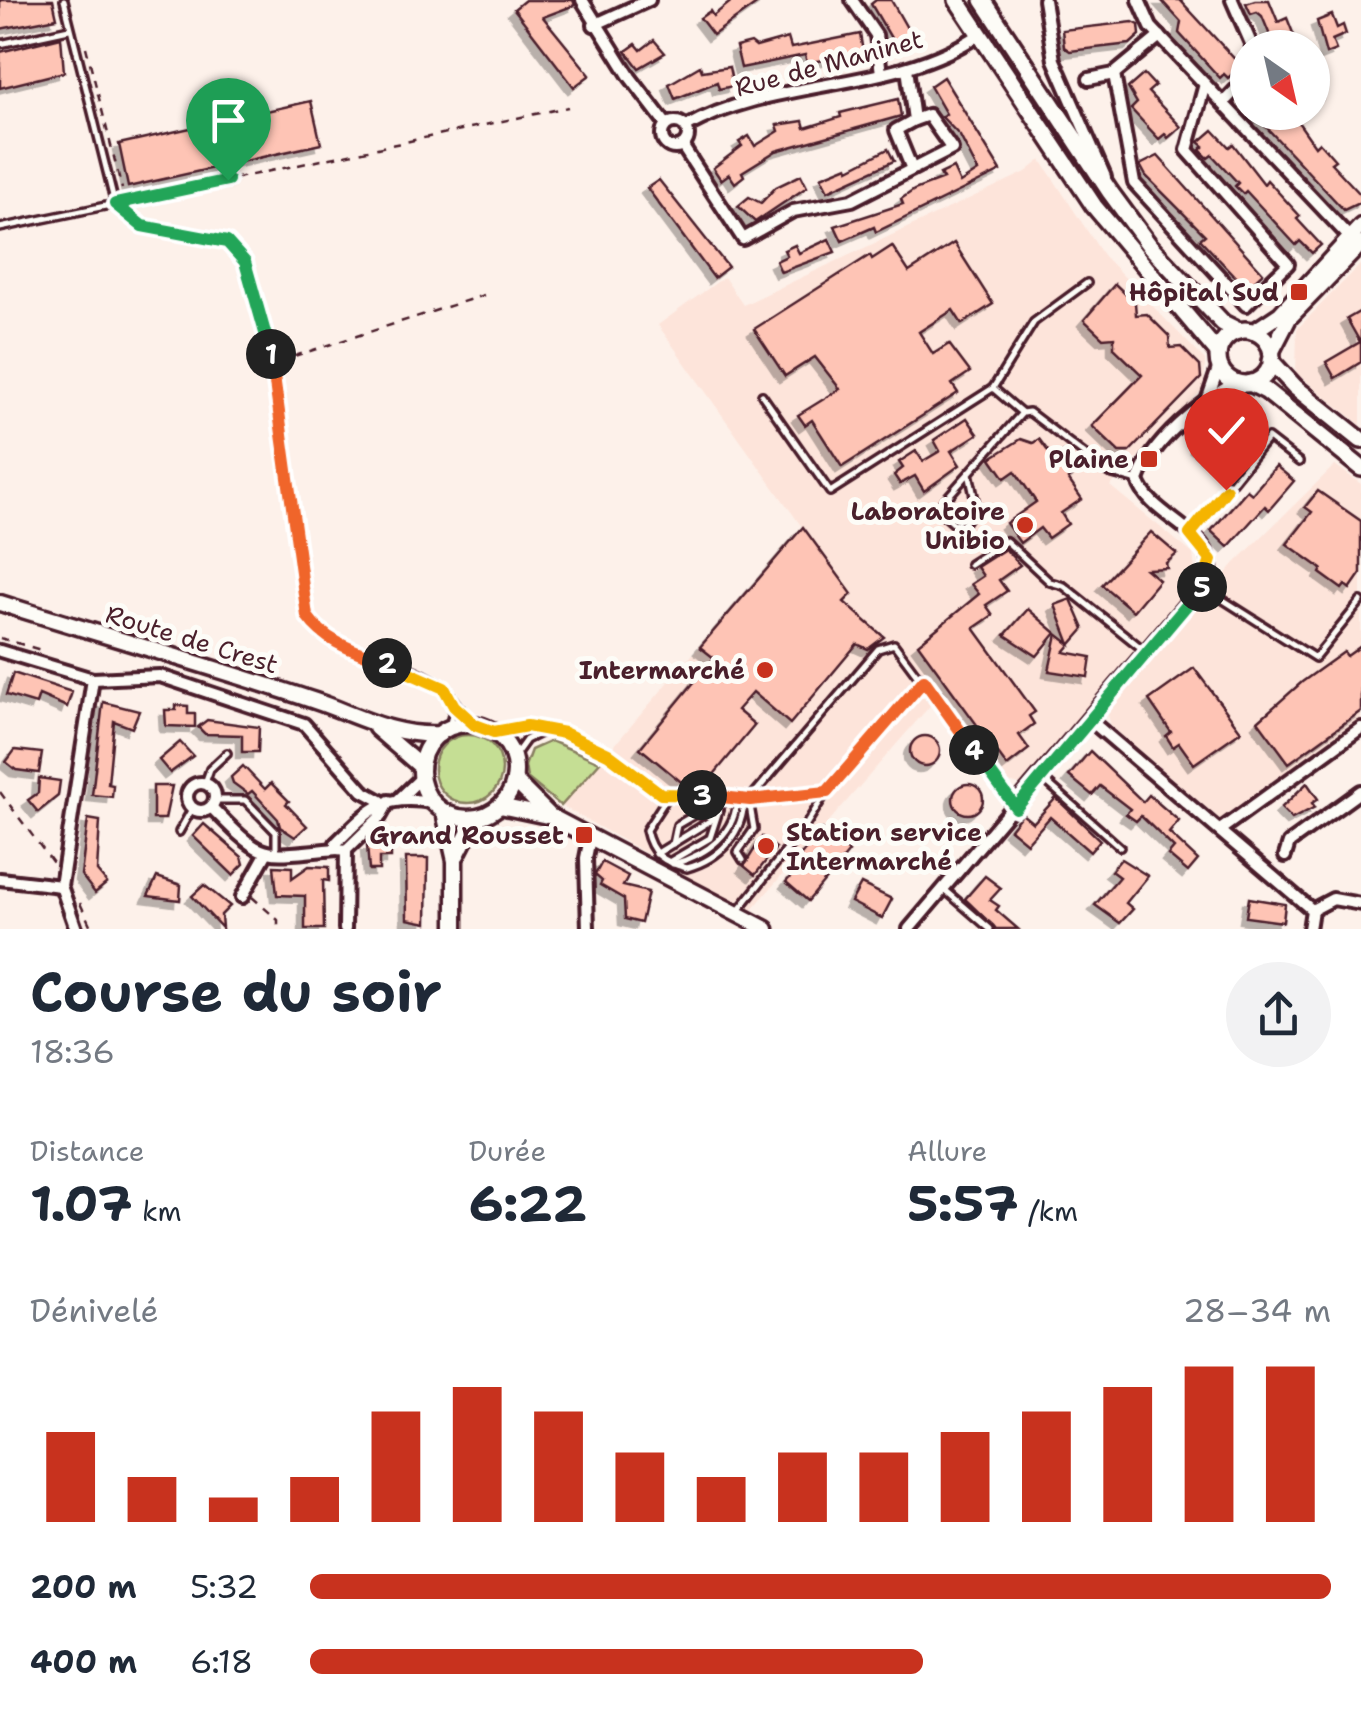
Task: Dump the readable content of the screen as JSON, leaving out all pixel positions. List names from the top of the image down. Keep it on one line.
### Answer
{"streets":{"main road":["Route de Crest"],"street":["Rue de Maninet"]},"places":{"transit":["Hôpital Sud","Plaine","Grand Rousset"],"other":["Laboratoire Unibio","Intermarché","Station service Intermarché"]},"north":"bottom right","page":{"pins":["1","5","2","4","3"],"heading":["Course du soir","18:36"],"stats":[["Distance","1.07 km"],["Durée","6:22"],["Allure","5:57 /km"]],"chart":["Dénivelé","28–34 m"],"list":[{"name":"200 m","note":"5:32"},{"name":"400 m","note":"6:18"}]}}
